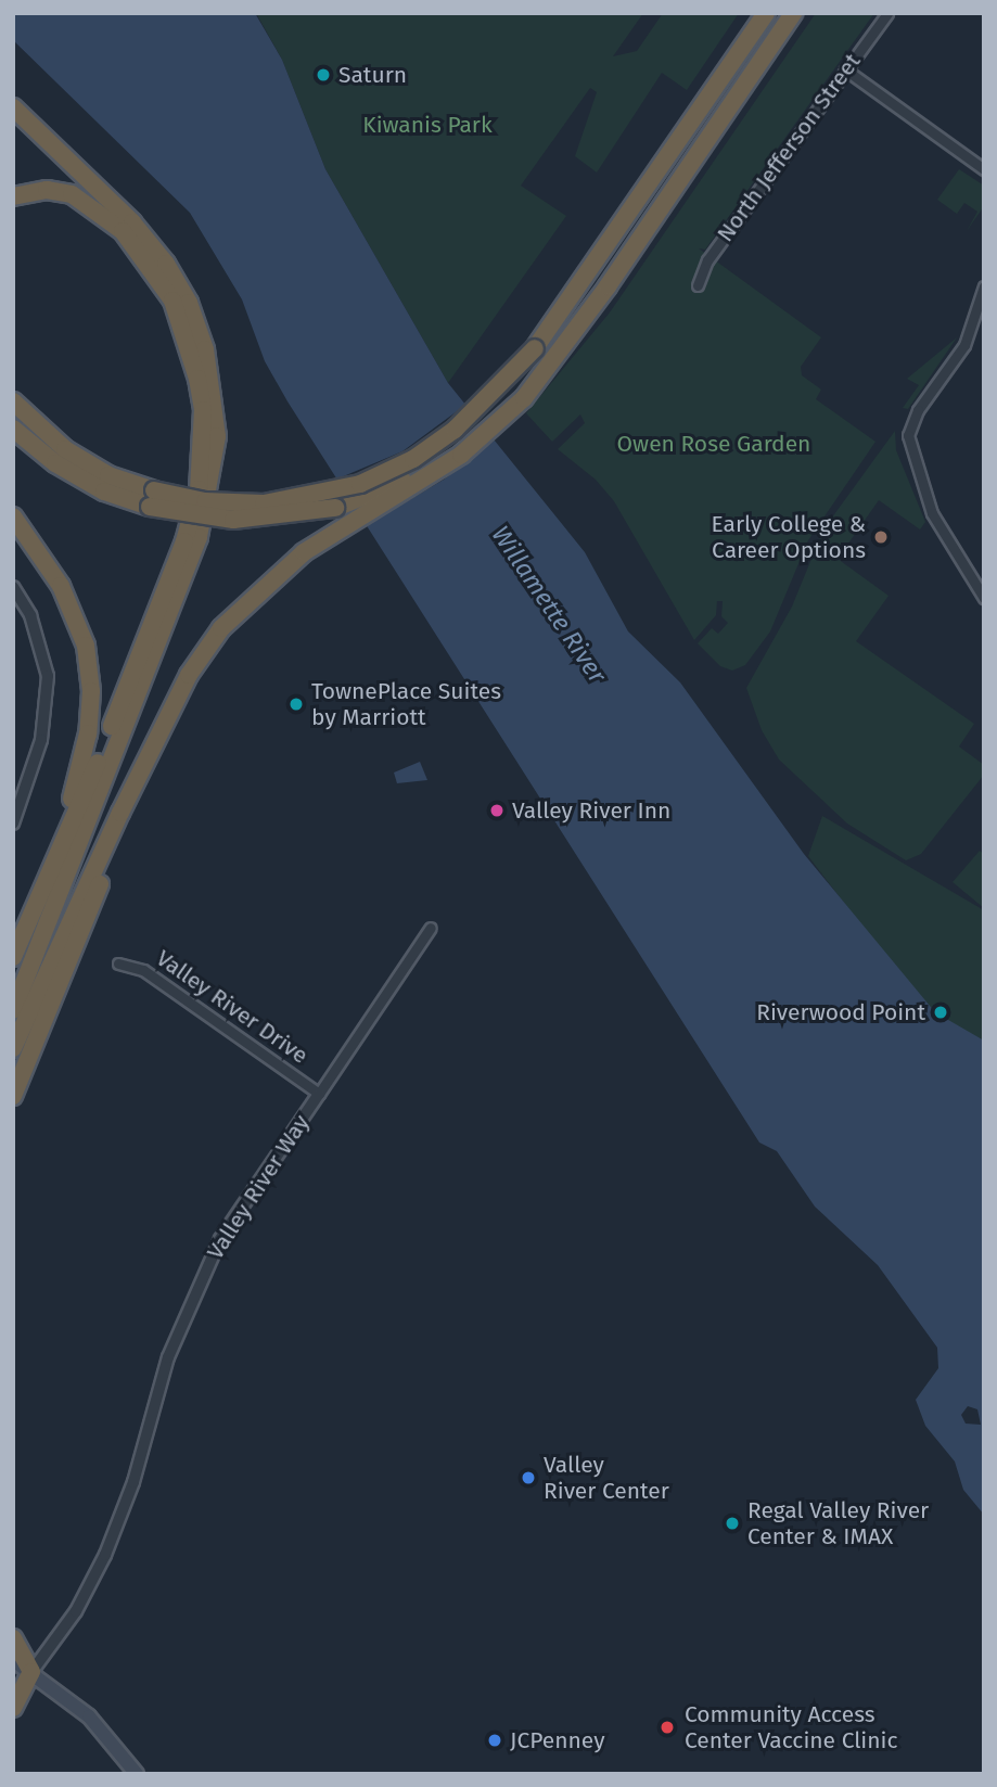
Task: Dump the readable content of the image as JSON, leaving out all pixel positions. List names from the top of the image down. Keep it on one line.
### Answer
{"streets":{"street":["North Jefferson Street","Valley River Drive","Valley River Way"]},"crossings":[["Valley River Drive","Valley River Way"]],"water":["Willamette River"],"parks":["Kiwanis Park","Owen Rose Garden"],"places":["Saturn","Early College & Career Options","TownePlace Suites by Marriott","Valley River Inn","Riverwood Point","Valley River Center","Regal Valley River Center & IMAX","Community Access Center Vaccine Clinic","JCPenney"]}
